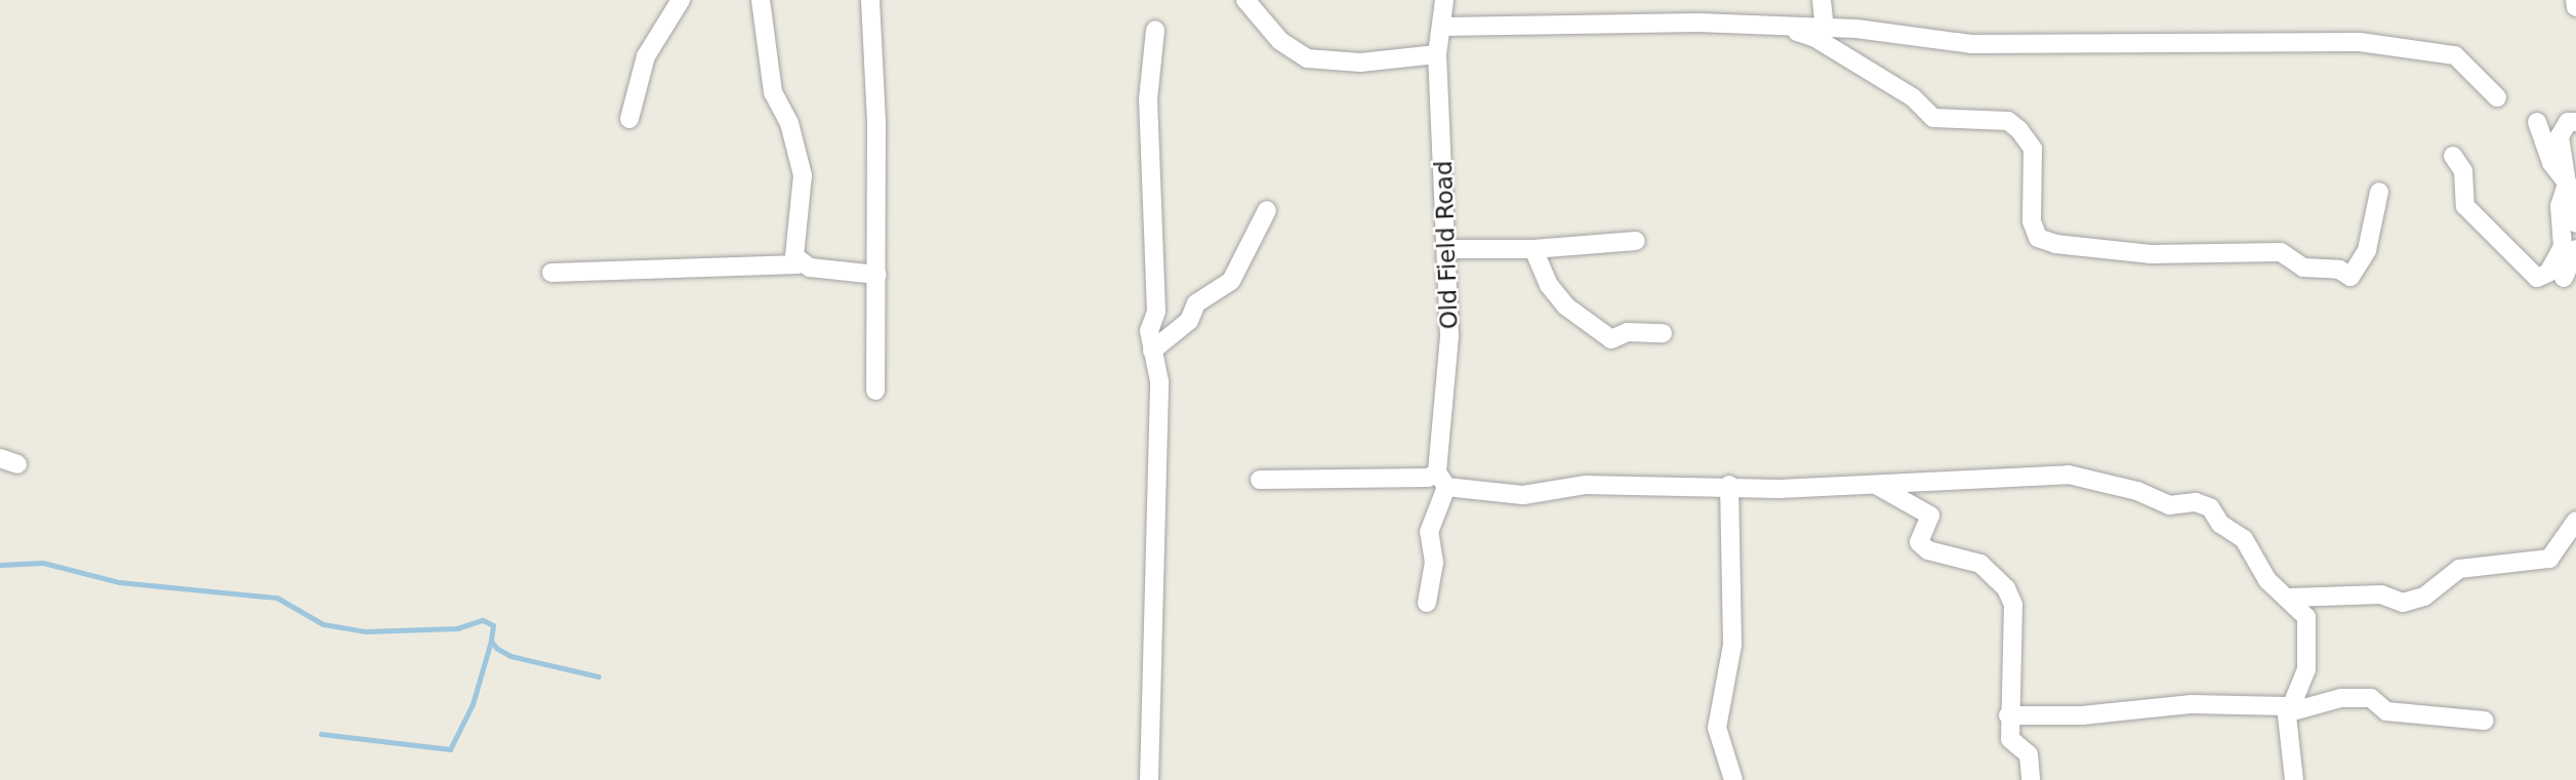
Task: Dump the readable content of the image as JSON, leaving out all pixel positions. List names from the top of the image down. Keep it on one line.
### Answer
{"streets":{"street":["Old Field Road"]}}
